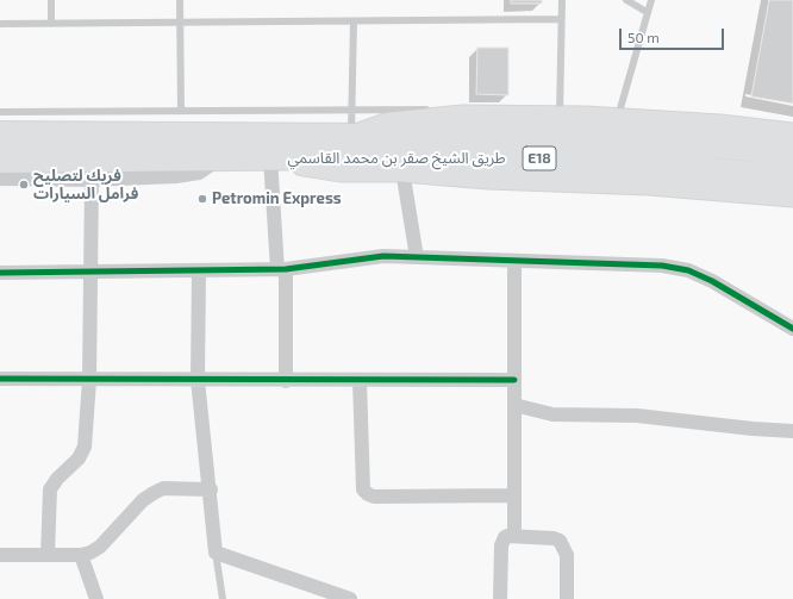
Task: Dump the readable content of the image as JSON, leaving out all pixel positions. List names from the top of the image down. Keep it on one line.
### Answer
{"streets":{"highway":["طريق الشيخ صقر بن محمد القاسمي","E18"]},"places":["فريك لتصليح فرامل السيارات","Petromin Express"],"scale_bar":"50 m"}
